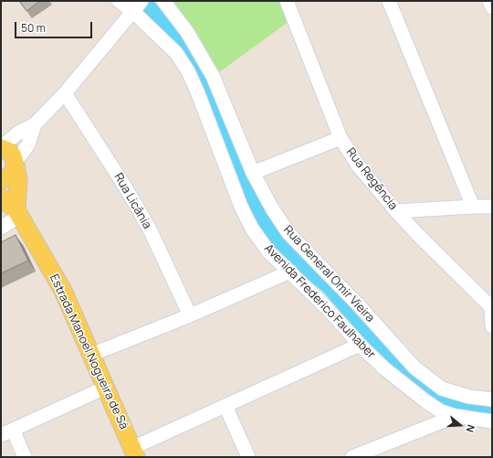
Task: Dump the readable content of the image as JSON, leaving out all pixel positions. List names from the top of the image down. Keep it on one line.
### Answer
{"streets":{"main road":["Estrada Manoel Nogueira de Sá"],"street":["Rua Regência","Rua Licânia","Rua General Omir Vieira","Avenida Frederico Faulhaber"]},"scale_bar":"50 m","north":"right"}
